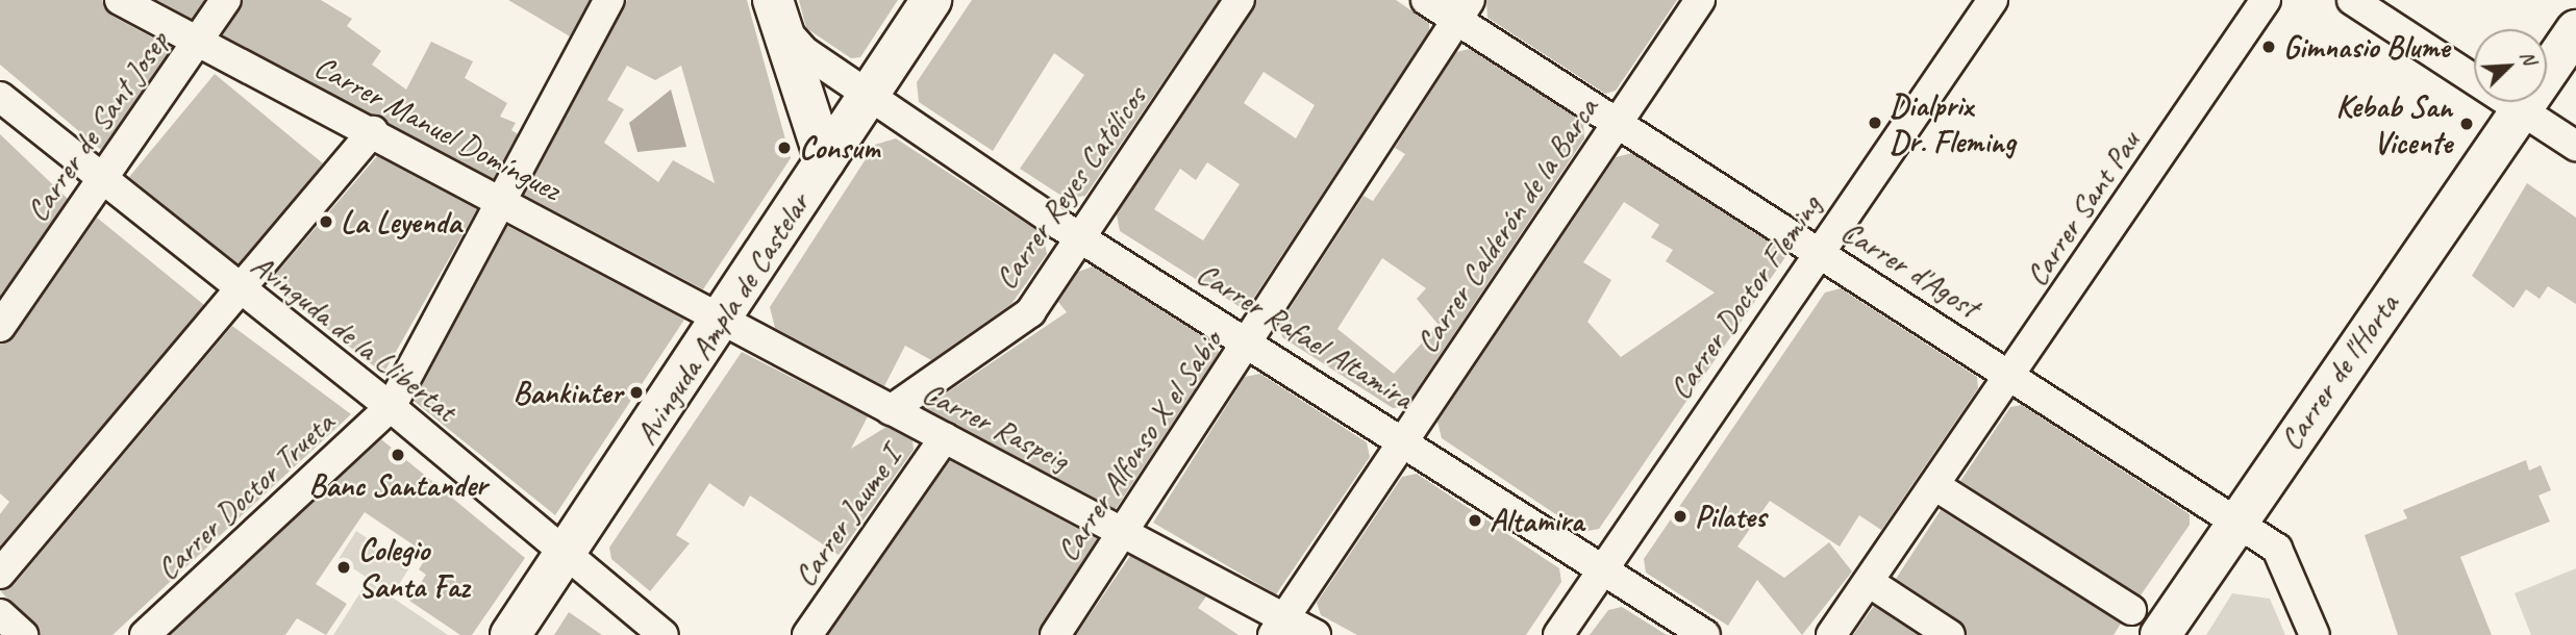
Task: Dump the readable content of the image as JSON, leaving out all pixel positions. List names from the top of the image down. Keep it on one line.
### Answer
{"streets":{"main road":["Avinguda Ampla de Castelar","Carrer de l'Horta"],"street":["Carrer de Sant Josep","Carrer Manuel Domínguez","Carrer Reyes Católicos","Carrer Sant Pau","Carrer Calderón de la Barca","Carrer d'Agost","Carrer Doctor Fleming","Carrer Rafael Altamira","Avinguda de la Llibertat","Carrer Raspeig","Carrer Alfonso X el Sabio","Carrer Doctor Trueta","Carrer Jaume I"]},"crossings":[["Carrer de Sant Josep","Carrer Manuel Domínguez"],["Carrer de Sant Josep","Avinguda de la Llibertat"],["Carrer Manuel Domínguez","Avinguda Ampla de Castelar"],["Carrer Manuel Domínguez","Carrer Raspeig"],["Carrer Manuel Domínguez","Carrer Doctor Trueta"],["Carrer Reyes Católicos","Carrer Rafael Altamira"],["Carrer Reyes Católicos","Carrer Raspeig"],["Carrer Sant Pau","Carrer d'Agost"],["Carrer Calderón de la Barca","Carrer d'Agost"],["Carrer Calderón de la Barca","Carrer Rafael Altamira"],["Carrer Calderón de la Barca","Carrer Raspeig"],["Carrer d'Agost","Carrer Doctor Fleming"],["Carrer d'Agost","Carrer de l'Horta"],["Carrer d'Agost","Carrer Alfonso X el Sabio"],["Carrer Doctor Fleming","Carrer Rafael Altamira"],["Avinguda Ampla de Castelar","Carrer Rafael Altamira"],["Avinguda Ampla de Castelar","Avinguda de la Llibertat"],["Avinguda Ampla de Castelar","Carrer Raspeig"],["Carrer Rafael Altamira","Carrer Alfonso X el Sabio"],["Avinguda de la Llibertat","Carrer Doctor Trueta"],["Carrer Raspeig","Carrer Alfonso X el Sabio"],["Carrer Raspeig","Carrer Jaume I"]],"places":["Gimnasio Blume","Dialprix Dr. Fleming","Kebab San Vicente","Consum","La Leyenda","Bankinter","Banc Santander","Pilates","Altamira","Colegio Santa Faz"],"north":"top right"}
